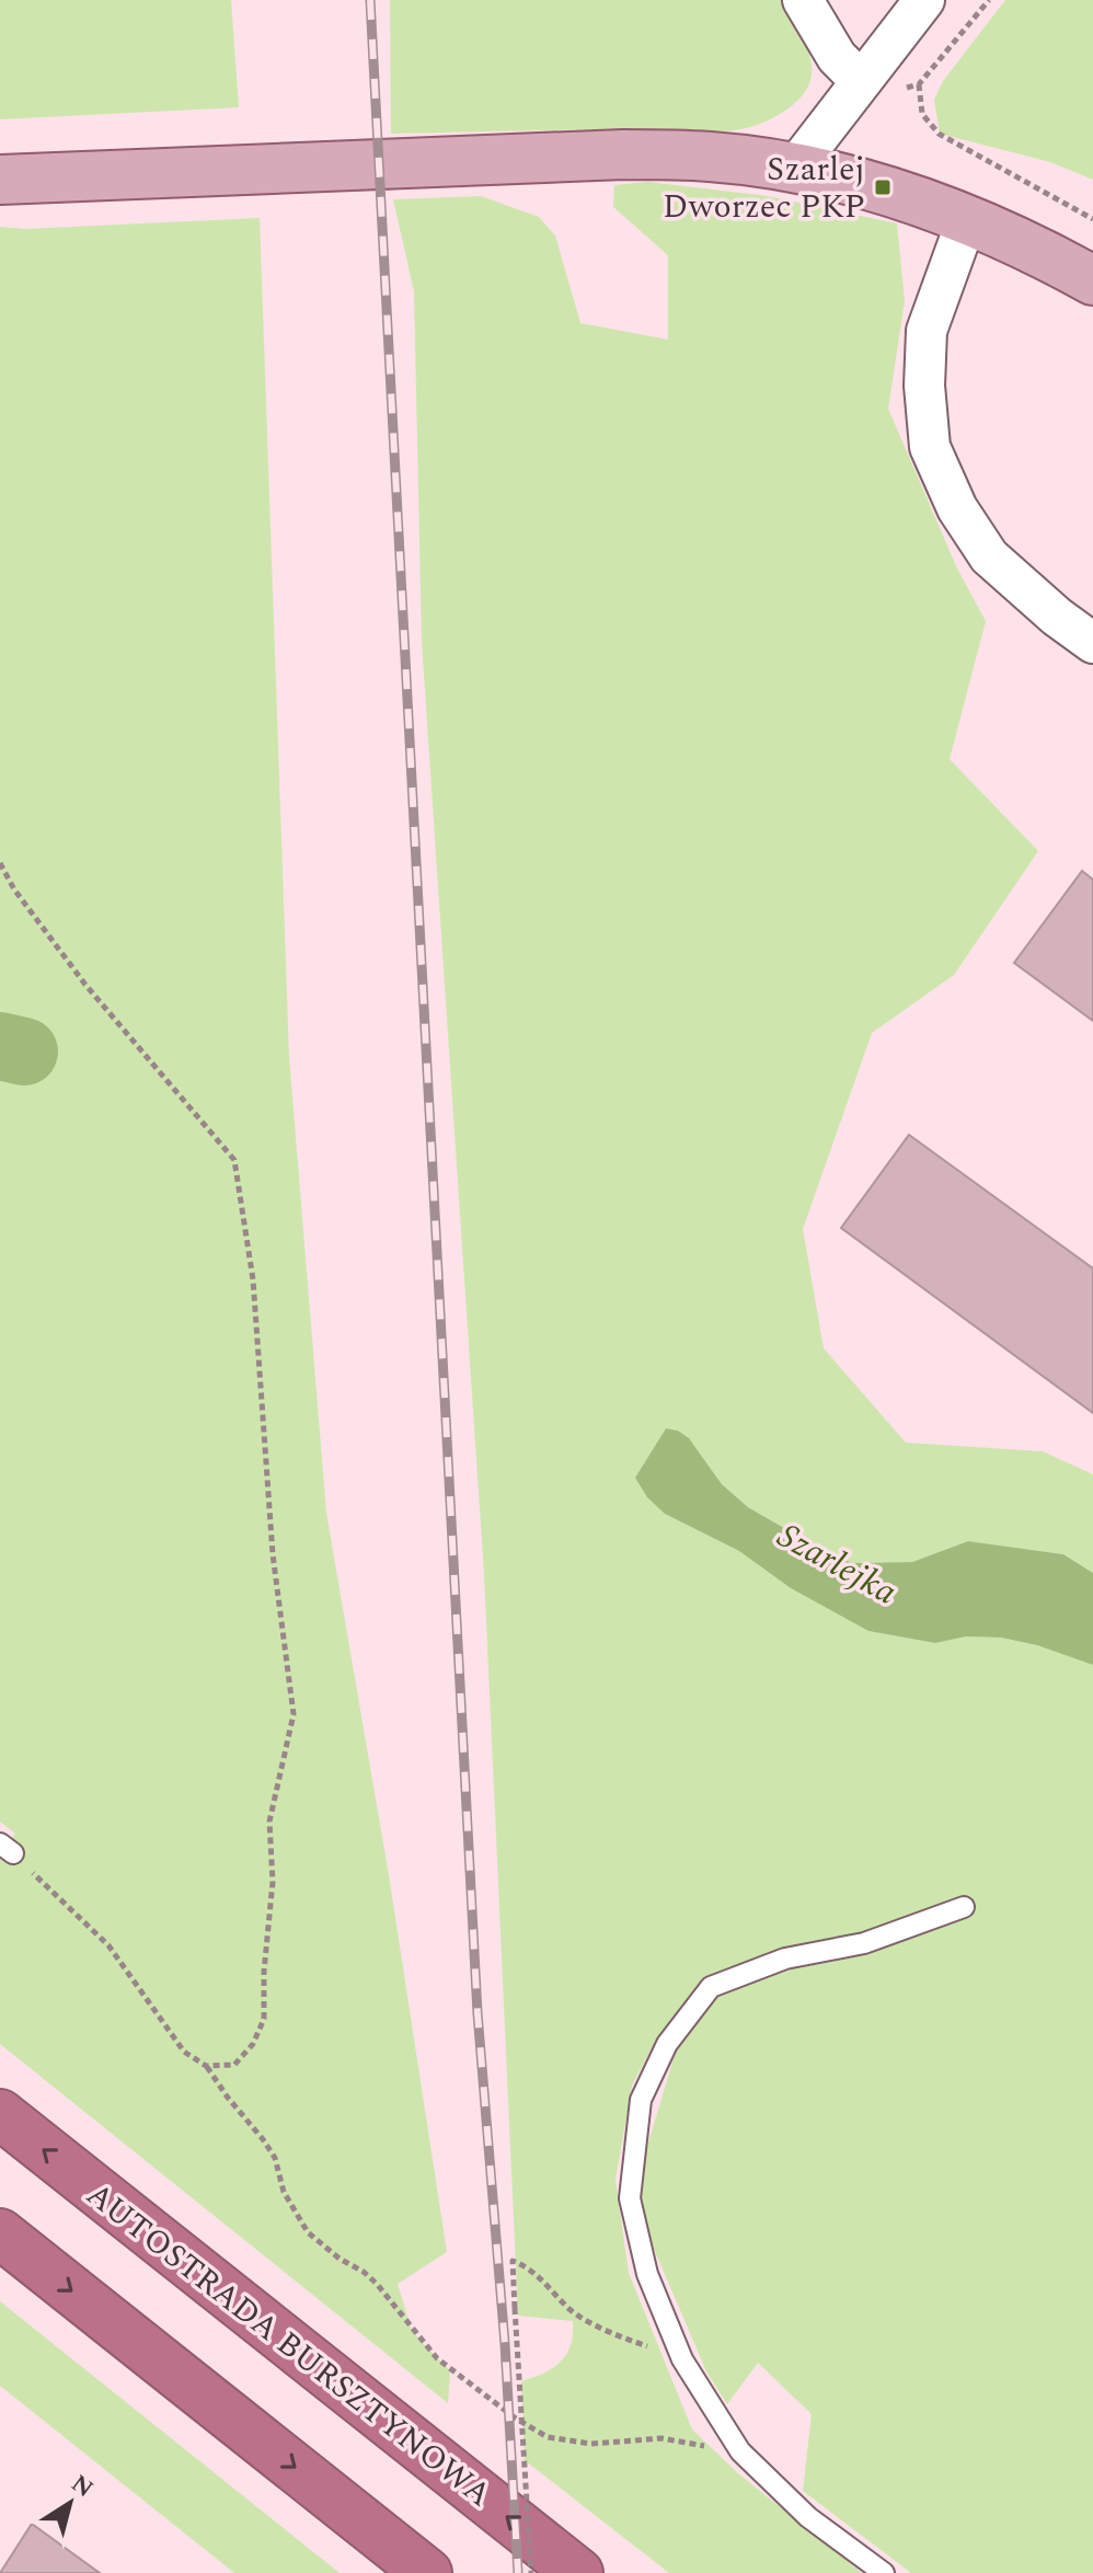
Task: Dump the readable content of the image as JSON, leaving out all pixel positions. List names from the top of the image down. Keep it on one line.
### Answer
{"streets":{"highway":["AUTOSTRADA BURSZTYNOWA"]},"water":["Szarlejka"],"places":{"transit":["Szarlej Dworzec PKP"]},"north":"top right"}
